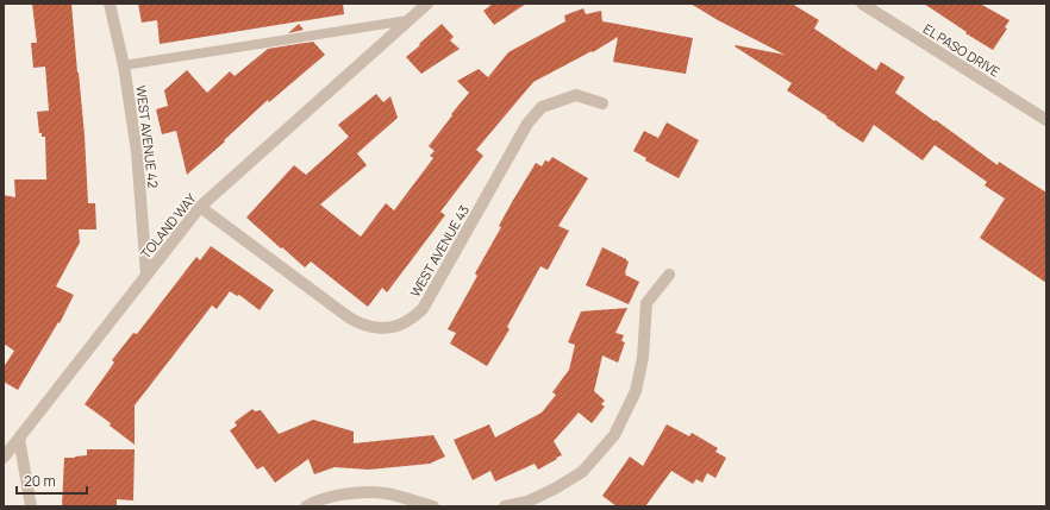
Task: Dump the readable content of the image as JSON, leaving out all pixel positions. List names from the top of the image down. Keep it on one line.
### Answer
{"streets":{"street":["EL PASO DRIVE","WEST AVENUE 42","TOLAND WAY","WEST AVENUE 43"]},"crossings":[["WEST AVENUE 42","TOLAND WAY"],["TOLAND WAY","WEST AVENUE 43"]],"scale_bar":"20 m"}
